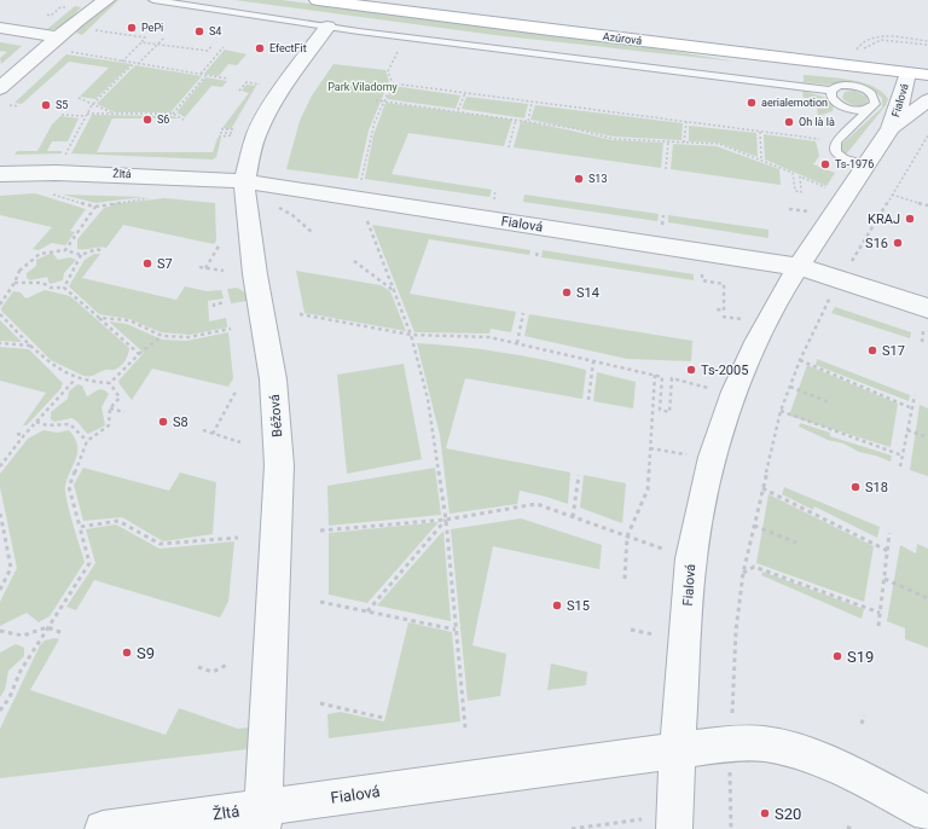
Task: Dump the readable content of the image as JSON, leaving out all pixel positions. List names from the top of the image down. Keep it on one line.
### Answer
{"streets":{"main road":["Azúrová"],"street":["Fialová","Žltá","Béžová"]},"crossings":[["Azúrová","Fialová"],["Fialová","Žltá"],["Fialová","Béžová"],["Žltá","Béžová"]],"parks":["Park Viladomy"],"places":["PePi","S4","EfectFit","aerialemotion","S5","S6","Oh là là","Ts-1976","S13","KRAJ","S16","S7","S14","S17","Ts-2005","S8","S18","S15","S9","S19","S20"]}
